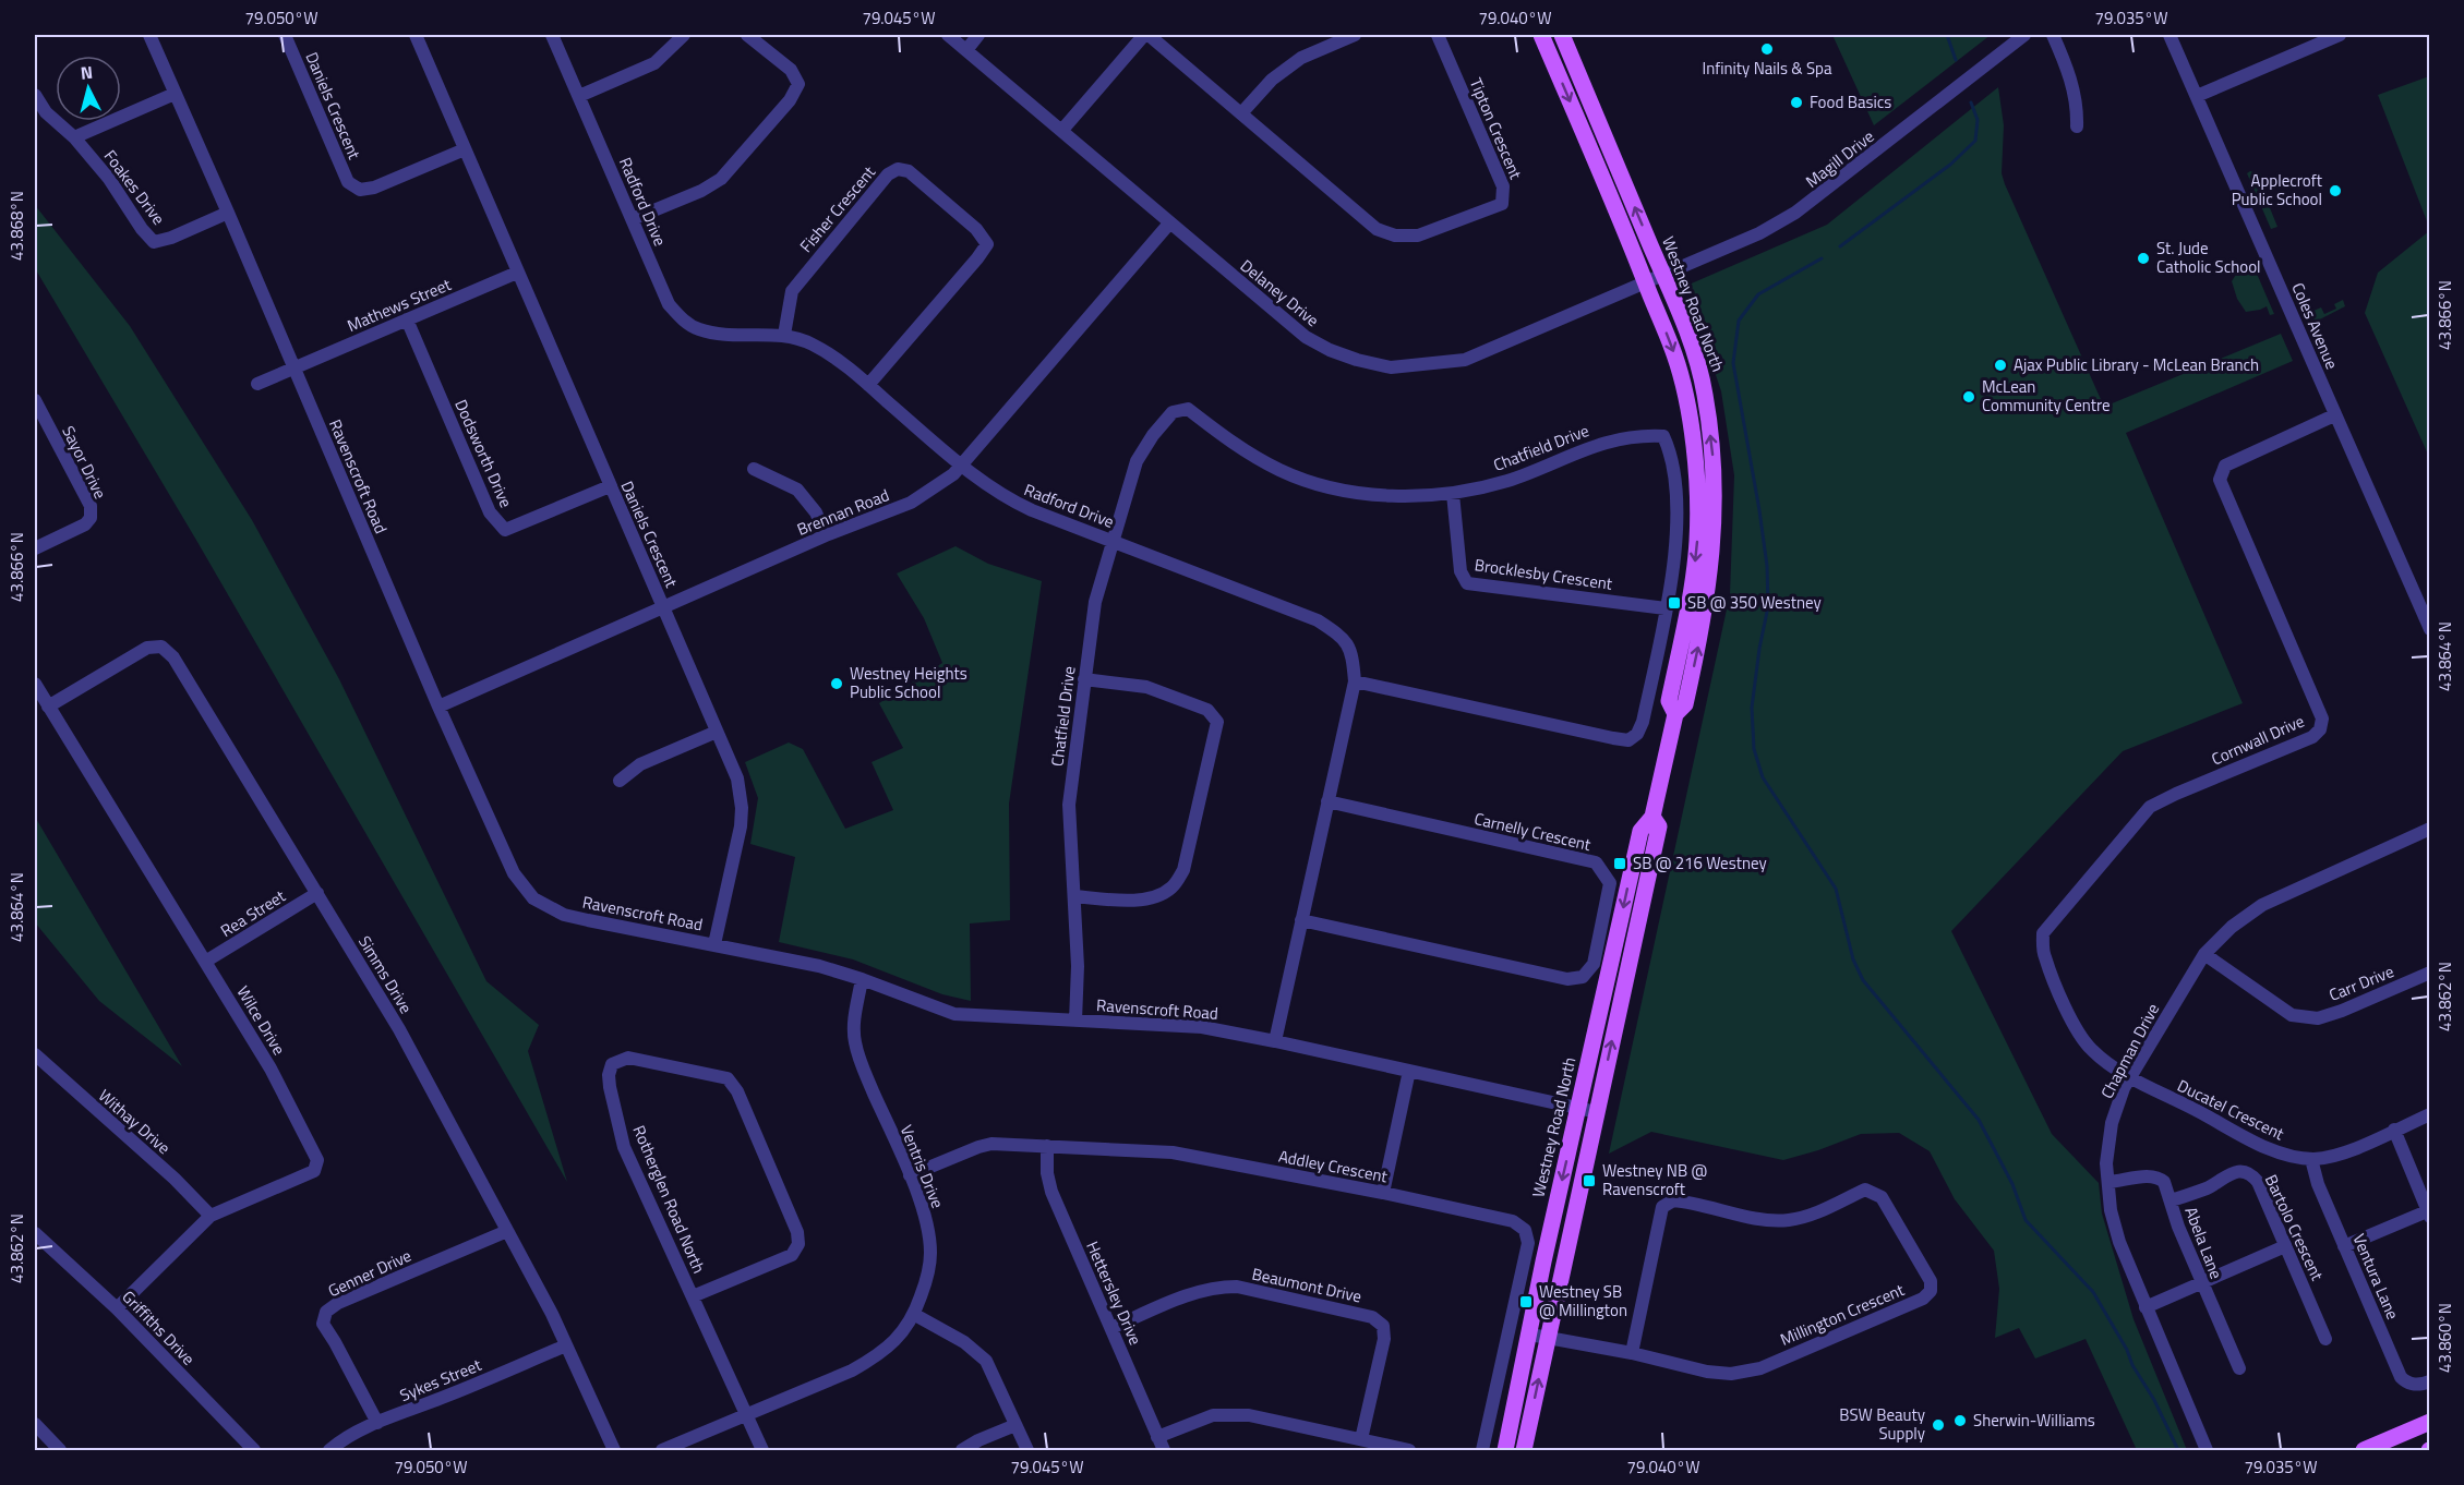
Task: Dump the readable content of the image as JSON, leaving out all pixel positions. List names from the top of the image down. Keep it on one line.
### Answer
{"streets":{"main road":["Westney Road North"],"street":["Daniels Crescent","Tipton Crescent","Magill Drive","Foakes Drive","Radford Drive","Fisher Crescent","Delaney Drive","Mathews Street","Coles Avenue","Chatfield Drive","Dodsworth Drive","Sayor Drive","Ravenscroft Road","Brennan Road","Brocklesby Crescent","Cornwall Drive","Carnelly Crescent","Rea Street","Simms Drive","Carr Drive","Wilce Drive","Chapman Drive","Ducatel Crescent","Withay Drive","Ventris Drive","Addley Crescent","Rotherglen Road North","Bartolo Crescent","Abela Lane","Genner Drive","Ventura Lane","Beaumont Drive","Hettersley Drive","Millington Crescent","Griffiths Drive","Sykes Street"]},"crossings":[["Daniels Crescent","Mathews Street"],["Daniels Crescent","Dodsworth Drive"],["Daniels Crescent","Ravenscroft Road"],["Daniels Crescent","Brennan Road"],["Magill Drive","Delaney Drive"],["Magill Drive","Westney Road North"],["Foakes Drive","Ravenscroft Road"],["Radford Drive","Fisher Crescent"],["Radford Drive","Chatfield Drive"],["Radford Drive","Ravenscroft Road"],["Radford Drive","Brennan Road"],["Radford Drive","Carnelly Crescent"],["Delaney Drive","Westney Road North"],["Delaney Drive","Brennan Road"],["Westney Road North","Ravenscroft Road"],["Westney Road North","Millington Crescent"],["Mathews Street","Dodsworth Drive"],["Mathews Street","Ravenscroft Road"],["Coles Avenue","Cornwall Drive"],["Chatfield Drive","Ravenscroft Road"],["Chatfield Drive","Brocklesby Crescent"],["Ravenscroft Road","Brennan Road"],["Ravenscroft Road","Ventris Drive"],["Cornwall Drive","Chapman Drive"],["Cornwall Drive","Ducatel Crescent"],["Rea Street","Simms Drive"],["Rea Street","Wilce Drive"],["Simms Drive","Wilce Drive"],["Simms Drive","Genner Drive"],["Simms Drive","Sykes Street"],["Carr Drive","Chapman Drive"],["Wilce Drive","Withay Drive"],["Wilce Drive","Griffiths Drive"],["Chapman Drive","Ducatel Crescent"],["Chapman Drive","Abela Lane"],["Ducatel Crescent","Ventura Lane"],["Ventris Drive","Addley Crescent"],["Ventris Drive","Rotherglen Road North"],["Addley Crescent","Hettersley Drive"],["Bartolo Crescent","Abela Lane"],["Genner Drive","Sykes Street"],["Beaumont Drive","Hettersley Drive"]],"places":{"other":["Infinity Nails & Spa","Food Basics","Applecroft Public School","St. Jude Catholic School","Ajax Public Library - McLean Branch","McLean Community Centre","Westney Heights Public School","Sherwin-Williams","BSW Beauty Supply"],"transit":["SB @ 350 Westney","SB @ 216 Westney","Westney NB @ Ravenscroft","Westney SB @ Millington"]},"north":"top","coordinates":["79.050°W","79.045°W","79.040°W","79.035°W","43.868°N","43.866°N","43.864°N","43.862°N","43.860°N"]}
